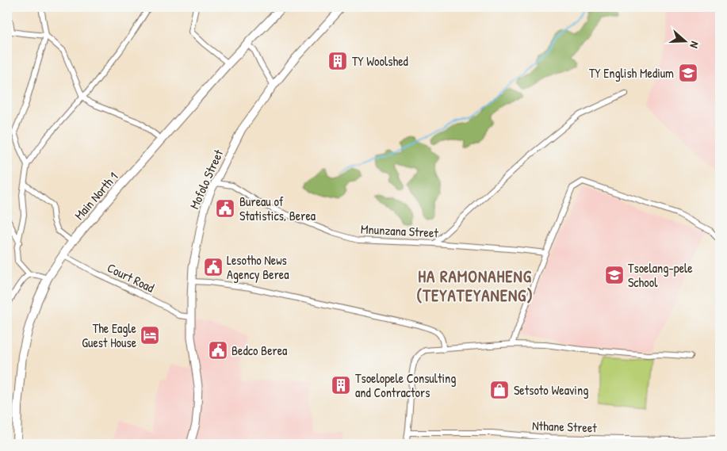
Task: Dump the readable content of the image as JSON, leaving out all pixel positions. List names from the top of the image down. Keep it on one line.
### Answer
{"streets":{"main road":["Mofolo Street","Main North 1"],"street":["Mnunzana Street","Court Road","Nthane Street"]},"crossings":[["Mofolo Street","Mnunzana Street"],["Mofolo Street","Court Road"],["Main North 1","Court Road"]],"districts":["HA RAMONAHENG (TEYATEYANENG)"],"places":{"building":["TY Woolshed","Tsoelopele Consulting and Contractors"],"school or university":["TY English Medium","Tsoelang-pele School"],"public building":["Bureau of Statistics, Berea","Lesotho News Agency Berea","Bedco Berea"],"hotel":["The Eagle Guest House"],"shop":["Setsoto Weaving"]},"north":"right"}
